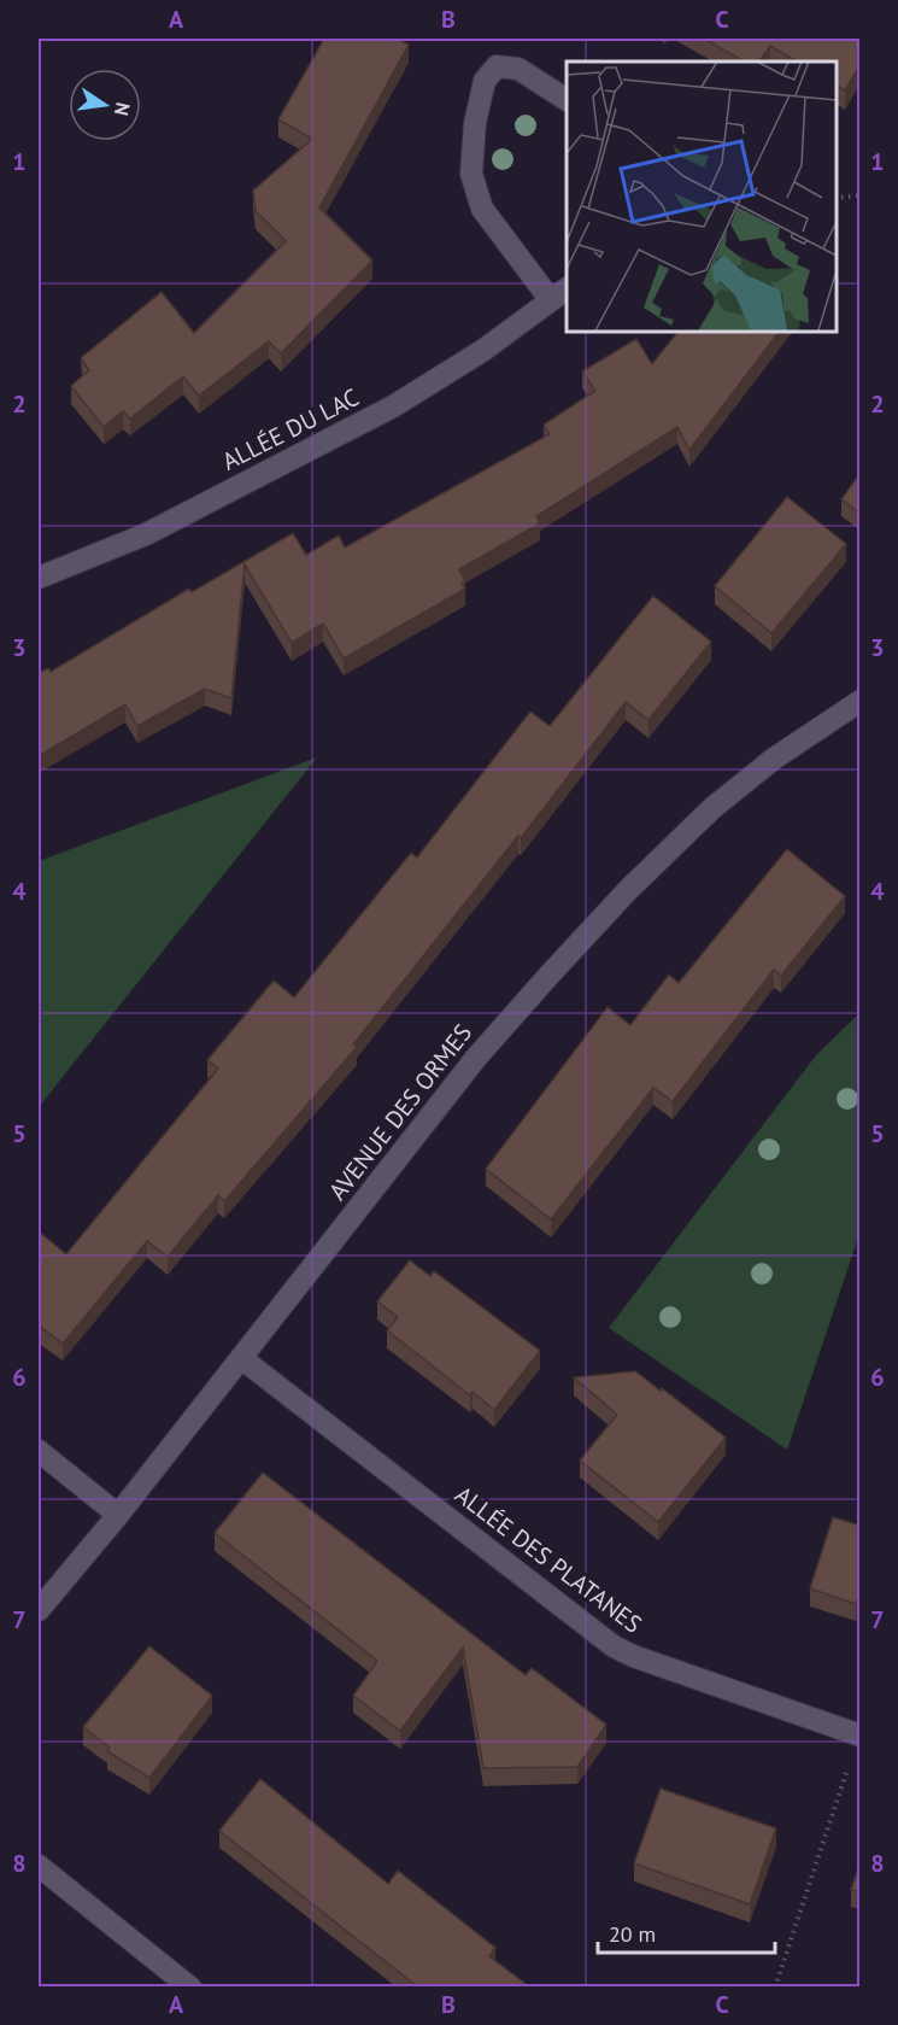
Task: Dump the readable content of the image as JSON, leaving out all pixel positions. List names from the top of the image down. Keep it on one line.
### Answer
{"streets":{"street":["ALLÉE DU LAC","AVENUE DES ORMES","ALLÉE DES PLATANES"]},"crossings":[["AVENUE DES ORMES","ALLÉE DES PLATANES"]],"scale_bar":"20 m","north":"right","grid":{"columns":["A","B","C"],"rows":["1","2","3","4","5","6","7","8"]}}
